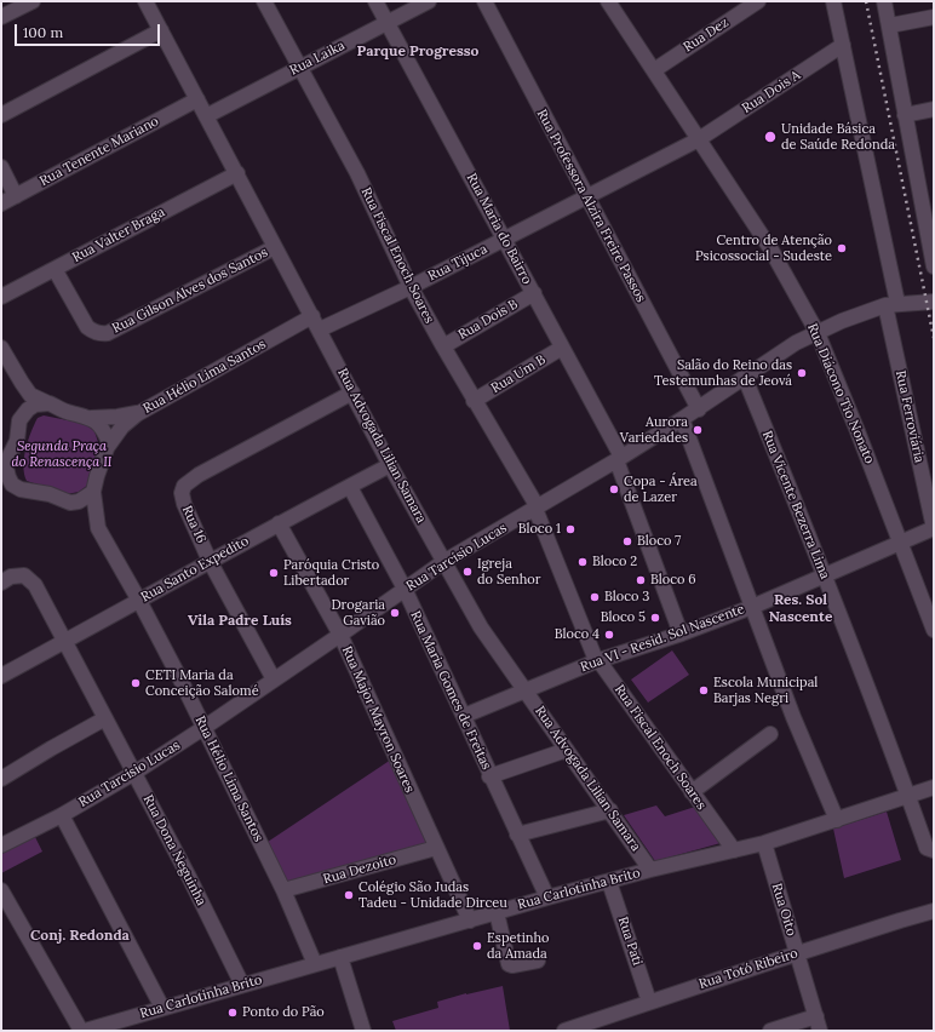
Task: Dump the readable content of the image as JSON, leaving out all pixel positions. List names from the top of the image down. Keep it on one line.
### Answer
{"streets":{"street":["Rua Dez","Rua Laika","Rua Dois A","Rua Tenente Mariano","Rua Professora Alzira Freire Passos","Rua Maria do Bairro","Rua Valter Braga","Rua Fiscal Enoch Soares","Rua Tijuca","Rua Gilson Alves dos Santos","Rua Dois B","Rua Um B","Rua Hélio Lima Santos","Rua Diácono Tio Nonato","Rua Ferroviária","Rua Advogada Lilian Samara","Rua Vicente Bezerra Lima","Rua 16","Rua Tarcísio Lucas","Rua Santo Expedito","Rua VI - Resid. Sol Nascente","Rua Maria Gomes de Freitas","Rua Major Mayron Soares","Rua Dona Neguinha","Rua Dezoito","Rua Carlotinha Brito","Rua Oito","Rua Pati","Rua Totó Ribeiro"]},"crossings":[["Rua Dez","Rua Diácono Tio Nonato"],["Rua Laika","Rua Maria do Bairro"],["Rua Laika","Rua Fiscal Enoch Soares"],["Rua Laika","Rua Advogada Lilian Samara"],["Rua Dois A","Rua Tijuca"],["Rua Dois A","Rua Diácono Tio Nonato"],["Rua Dois A","Rua Ferroviária"],["Rua Tenente Mariano","Rua Advogada Lilian Samara"],["Rua Professora Alzira Freire Passos","Rua Tijuca"],["Rua Professora Alzira Freire Passos","Rua Tarcísio Lucas"],["Rua Maria do Bairro","Rua Tijuca"],["Rua Maria do Bairro","Rua Dois B"],["Rua Maria do Bairro","Rua Um B"],["Rua Maria do Bairro","Rua Tarcísio Lucas"],["Rua Maria do Bairro","Rua VI - Resid. Sol Nascente"],["Rua Valter Braga","Rua Gilson Alves dos Santos"],["Rua Valter Braga","Rua Advogada Lilian Samara"],["Rua Fiscal Enoch Soares","Rua Tijuca"],["Rua Fiscal Enoch Soares","Rua Dois B"],["Rua Fiscal Enoch Soares","Rua Um B"],["Rua Fiscal Enoch Soares","Rua Tarcísio Lucas"],["Rua Fiscal Enoch Soares","Rua VI - Resid. Sol Nascente"],["Rua Fiscal Enoch Soares","Rua Carlotinha Brito"],["Rua Tijuca","Rua Hélio Lima Santos"],["Rua Tijuca","Rua Diácono Tio Nonato"],["Rua Tijuca","Rua Advogada Lilian Samara"],["Rua Gilson Alves dos Santos","Rua Advogada Lilian Samara"],["Rua Hélio Lima Santos","Rua Advogada Lilian Samara"],["Rua Hélio Lima Santos","Rua Tarcísio Lucas"],["Rua Hélio Lima Santos","Rua Santo Expedito"],["Rua Hélio Lima Santos","Rua Dezoito"],["Rua Hélio Lima Santos","Rua Carlotinha Brito"],["Rua Diácono Tio Nonato","Rua Tarcísio Lucas"],["Rua Diácono Tio Nonato","Rua VI - Resid. Sol Nascente"],["Rua Ferroviária","Rua Tarcísio Lucas"],["Rua Ferroviária","Rua VI - Resid. Sol Nascente"],["Rua Advogada Lilian Samara","Rua 16"],["Rua Advogada Lilian Samara","Rua Tarcísio Lucas"],["Rua Advogada Lilian Samara","Rua Santo Expedito"],["Rua Advogada Lilian Samara","Rua VI - Resid. Sol Nascente"],["Rua Advogada Lilian Samara","Rua Carlotinha Brito"],["Rua Vicente Bezerra Lima","Rua Tarcísio Lucas"],["Rua Vicente Bezerra Lima","Rua VI - Resid. Sol Nascente"],["Rua Vicente Bezerra Lima","Rua Carlotinha Brito"],["Rua 16","Rua Tarcísio Lucas"],["Rua 16","Rua Santo Expedito"],["Rua Tarcísio Lucas","Rua Maria Gomes de Freitas"],["Rua Tarcísio Lucas","Rua Major Mayron Soares"],["Rua Tarcísio Lucas","Rua Dona Neguinha"],["Rua Santo Expedito","Rua Maria Gomes de Freitas"],["Rua Santo Expedito","Rua Major Mayron Soares"],["Rua Santo Expedito","Rua Dona Neguinha"],["Rua VI - Resid. Sol Nascente","Rua Maria Gomes de Freitas"],["Rua Maria Gomes de Freitas","Rua Carlotinha Brito"],["Rua Major Mayron Soares","Rua Dezoito"],["Rua Major Mayron Soares","Rua Carlotinha Brito"],["Rua Dona Neguinha","Rua Carlotinha Brito"],["Rua Carlotinha Brito","Rua Oito"],["Rua Carlotinha Brito","Rua Pati"],["Rua Oito","Rua Totó Ribeiro"],["Rua Pati","Rua Totó Ribeiro"]],"districts":["Parque Progresso","Res. Sol Nascente","Vila Padre Luís","Conj. Redonda"],"parks":["Segunda Praça do Renascença II"],"places":["Unidade Básica de Saúde Redonda","Centro de Atenção Psicossocial - Sudeste","Salão do Reino das Testemunhas de Jeová","Aurora Variedades","Copa - Área de Lazer","Bloco 1","Bloco 7","Bloco 2","Igreja do Senhor","Paróquia Cristo Libertador","Bloco 6","Bloco 3","Drogaria Gavião","Bloco 5","Bloco 4","CETI Maria da Conceição Salomé","Escola Municipal Barjas Negri","Colégio São Judas Tadeu - Unidade Dirceu","Espetinho da Amada","Ponto do Pão"],"scale_bar":"100 m"}
